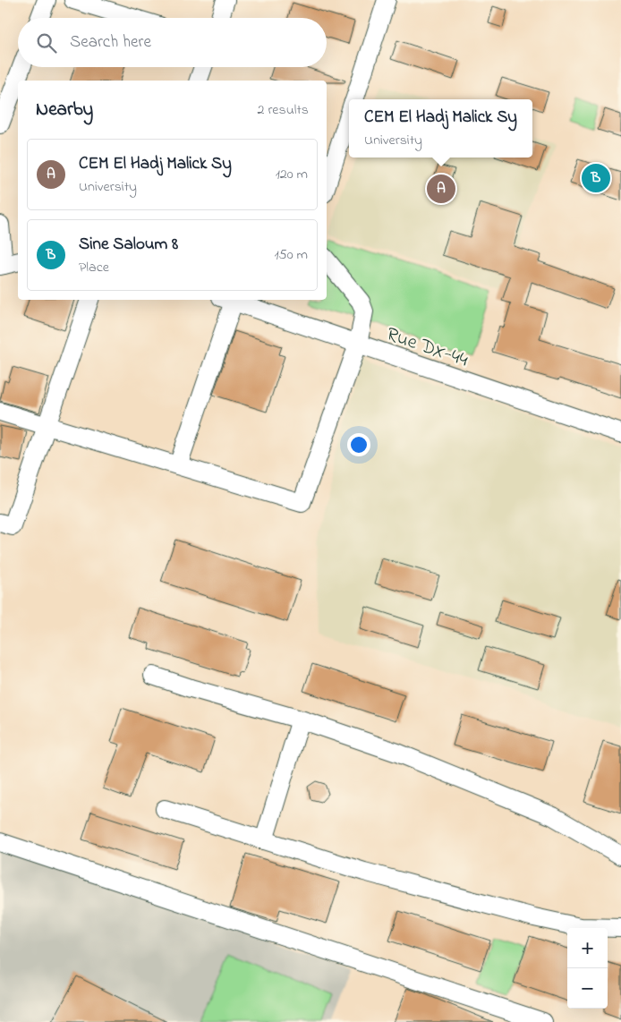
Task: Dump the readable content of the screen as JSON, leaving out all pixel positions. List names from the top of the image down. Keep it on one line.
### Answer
{"streets":{"street":["Rue DX-44"]},"page":{"search":"Search here","heading":["Nearby","2 results"],"popup":["CEM El Hadj Malick Sy","University"],"list":[{"mark":"A","name":"CEM El Hadj Malick Sy","note":"University","value":"120 m"},{"mark":"B","name":"Sine Saloum 8","note":"Place","value":"150 m"}],"pins":["B","A"],"map_buttons":["+","−"]}}
